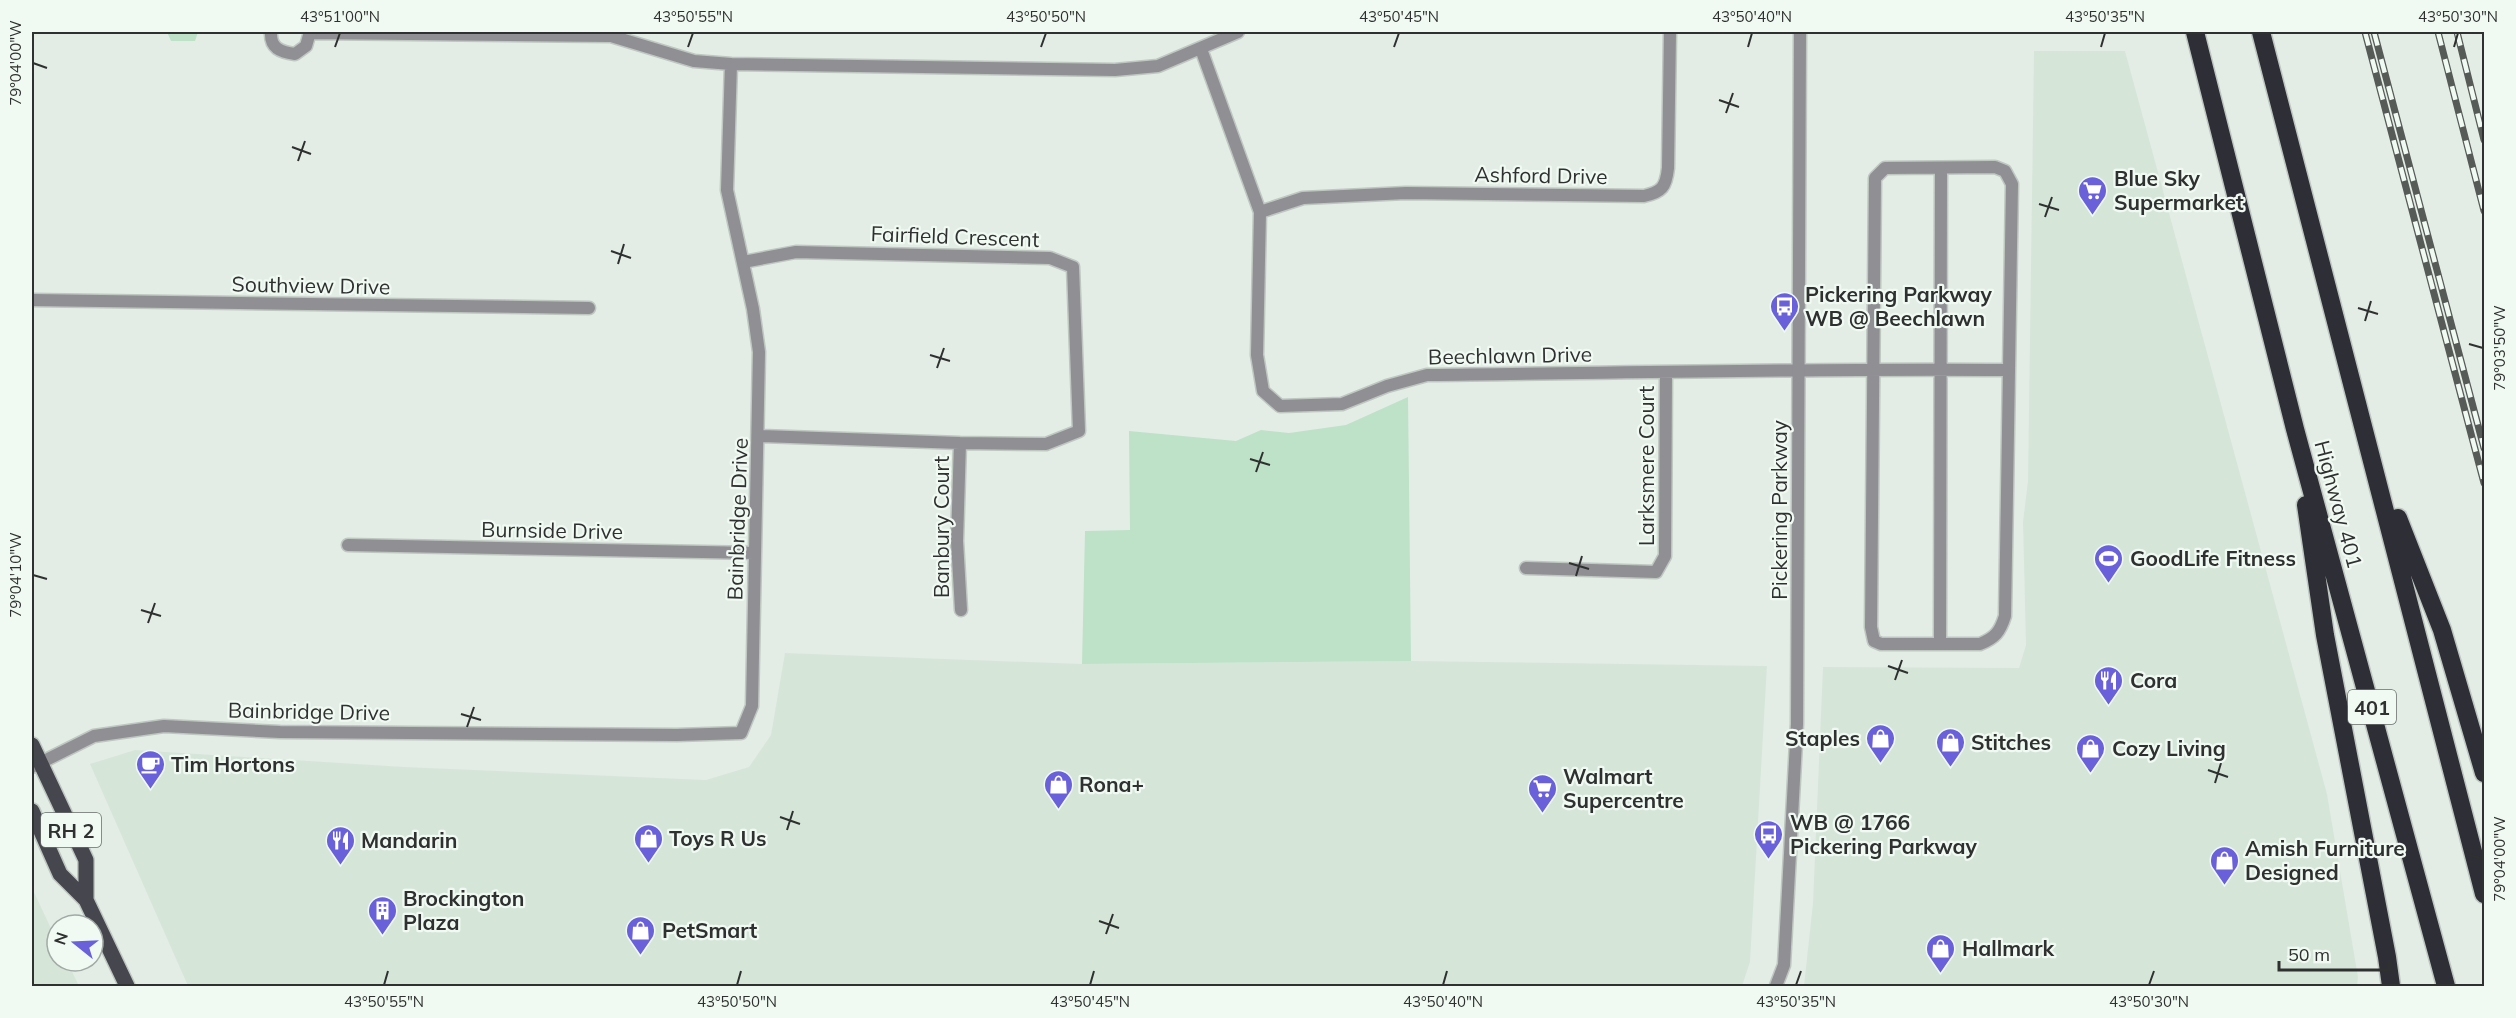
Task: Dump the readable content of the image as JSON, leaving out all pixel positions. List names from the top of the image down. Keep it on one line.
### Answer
{"streets":{"highway":["Highway 401","401"],"main road":["RH 2"],"street":["Ashford Drive","Fairfield Crescent","Southview Drive","Beechlawn Drive","Larksmere Court","Pickering Parkway","Bainbridge Drive","Banbury Court","Burnside Drive"]},"crossings":[["Ashford Drive","Beechlawn Drive"],["Fairfield Crescent","Bainbridge Drive"],["Fairfield Crescent","Banbury Court"],["Beechlawn Drive","Larksmere Court"],["Beechlawn Drive","Pickering Parkway"],["Bainbridge Drive","Burnside Drive"],["Bainbridge Drive","RH 2"]],"places":{"supermarket":["Blue Sky Supermarket","Walmart Supercentre"],"bus stop":["Pickering Parkway WB @ Beechlawn","WB @ 1766 Pickering Parkway"],"sports":["GoodLife Fitness"],"restaurant":["Cora","Mandarin"],"shop":["Staples","Stitches","Cozy Living","Rona+","Toys R Us","Amish Furniture Designed","PetSmart","Hallmark"],"cafe":["Tim Hortons"],"building":["Brockington Plaza"]},"scale_bar":"50 m","north":"left","coordinates":["43°51'00\"N","43°50'55\"N","43°50'50\"N","43°50'45\"N","43°50'40\"N","43°50'35\"N","43°50'30\"N","79°04'00\"W","79°03'50\"W","79°04'10\"W"]}
